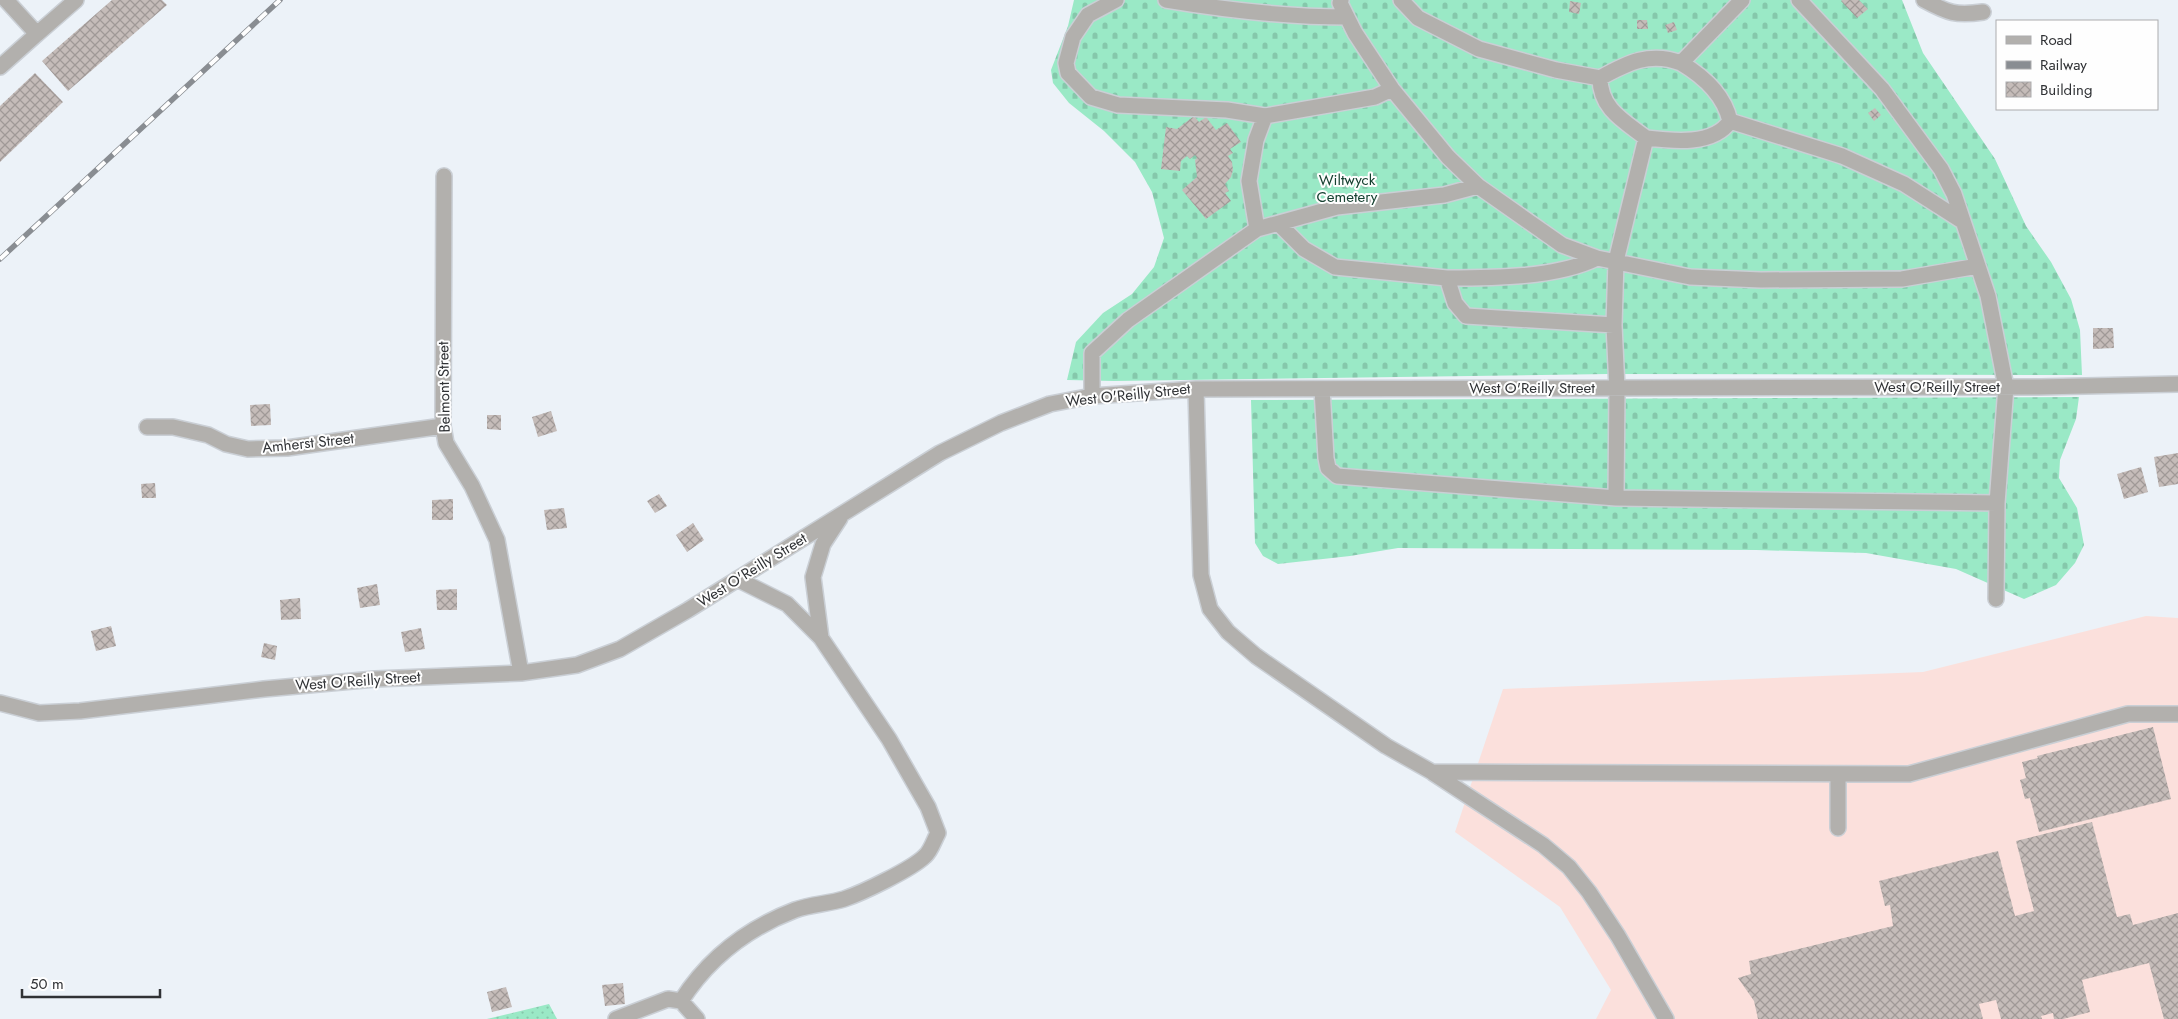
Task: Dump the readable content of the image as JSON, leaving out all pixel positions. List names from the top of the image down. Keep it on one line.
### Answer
{"streets":{"street":["Belmont Street","West O'Reilly Street","Amherst Street"]},"crossings":[["Belmont Street","West O'Reilly Street"],["Belmont Street","Amherst Street"]],"parks":["Wiltwyck Cemetery"],"legend":["Road","Railway","Building"],"scale_bar":"50 m"}
